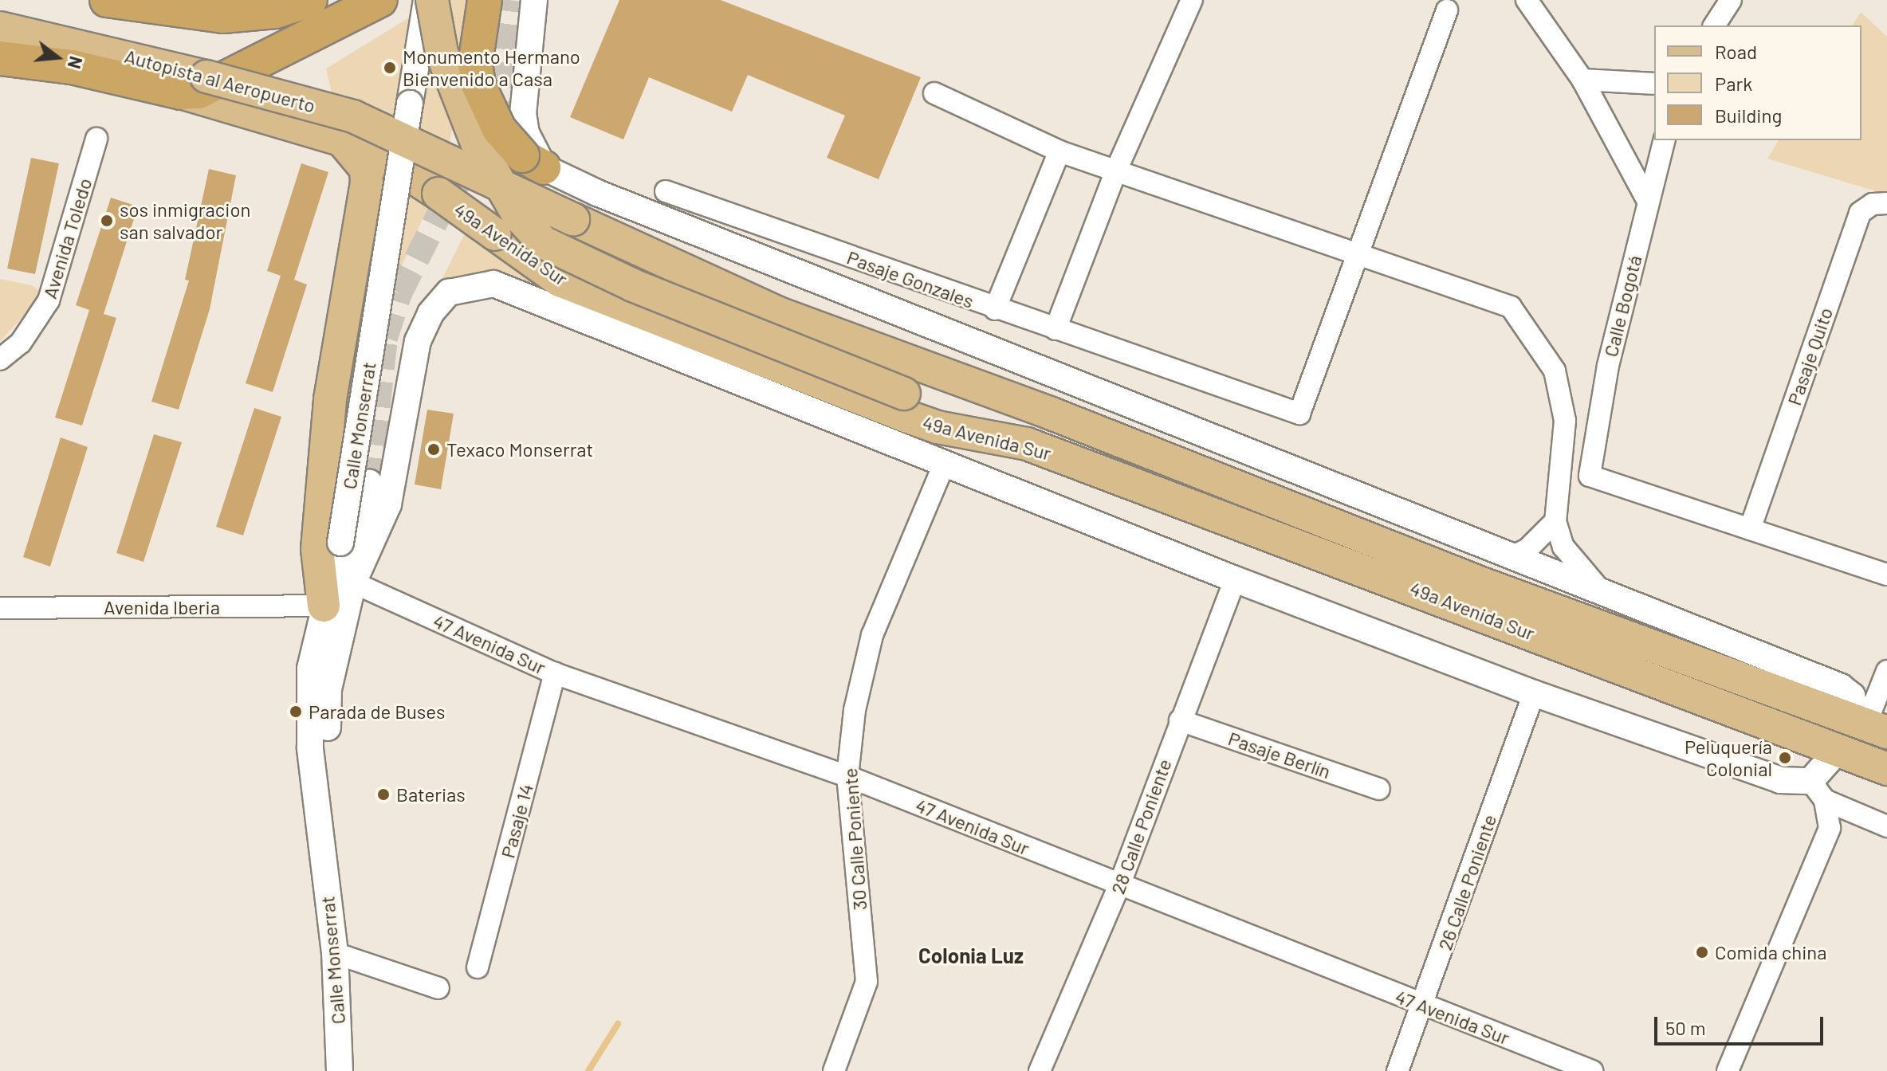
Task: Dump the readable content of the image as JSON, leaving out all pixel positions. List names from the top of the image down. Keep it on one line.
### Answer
{"streets":{"main road":["Autopista al Aeropuerto","49a Avenida Sur"],"street":["Avenida Toledo","Pasaje Gonzales","Calle Bogotá","Pasaje Quito","Calle Monserrat","Avenida Iberia","47 Avenida Sur","Pasaje Berlín","Pasaje 14","28 Calle Poniente","30 Calle Poniente","26 Calle Poniente"]},"crossings":[["Autopista al Aeropuerto","49a Avenida Sur"],["49a Avenida Sur","Calle Monserrat"],["49a Avenida Sur","47 Avenida Sur"],["49a Avenida Sur","28 Calle Poniente"],["49a Avenida Sur","30 Calle Poniente"],["49a Avenida Sur","26 Calle Poniente"],["Calle Bogotá","Pasaje Quito"],["Calle Monserrat","Avenida Iberia"],["Calle Monserrat","47 Avenida Sur"],["47 Avenida Sur","Pasaje 14"],["47 Avenida Sur","28 Calle Poniente"],["47 Avenida Sur","30 Calle Poniente"],["47 Avenida Sur","26 Calle Poniente"],["Pasaje Berlín","28 Calle Poniente"]],"districts":["Colonia Luz"],"places":["Monumento Hermano Bienvenido a Casa","sos inmigracion san salvador","Texaco Monserrat","Parada de Buses","Peluquería Colonial","Baterias","Comida china"],"legend":["Road","Park","Building"],"scale_bar":"50 m","north":"right"}
